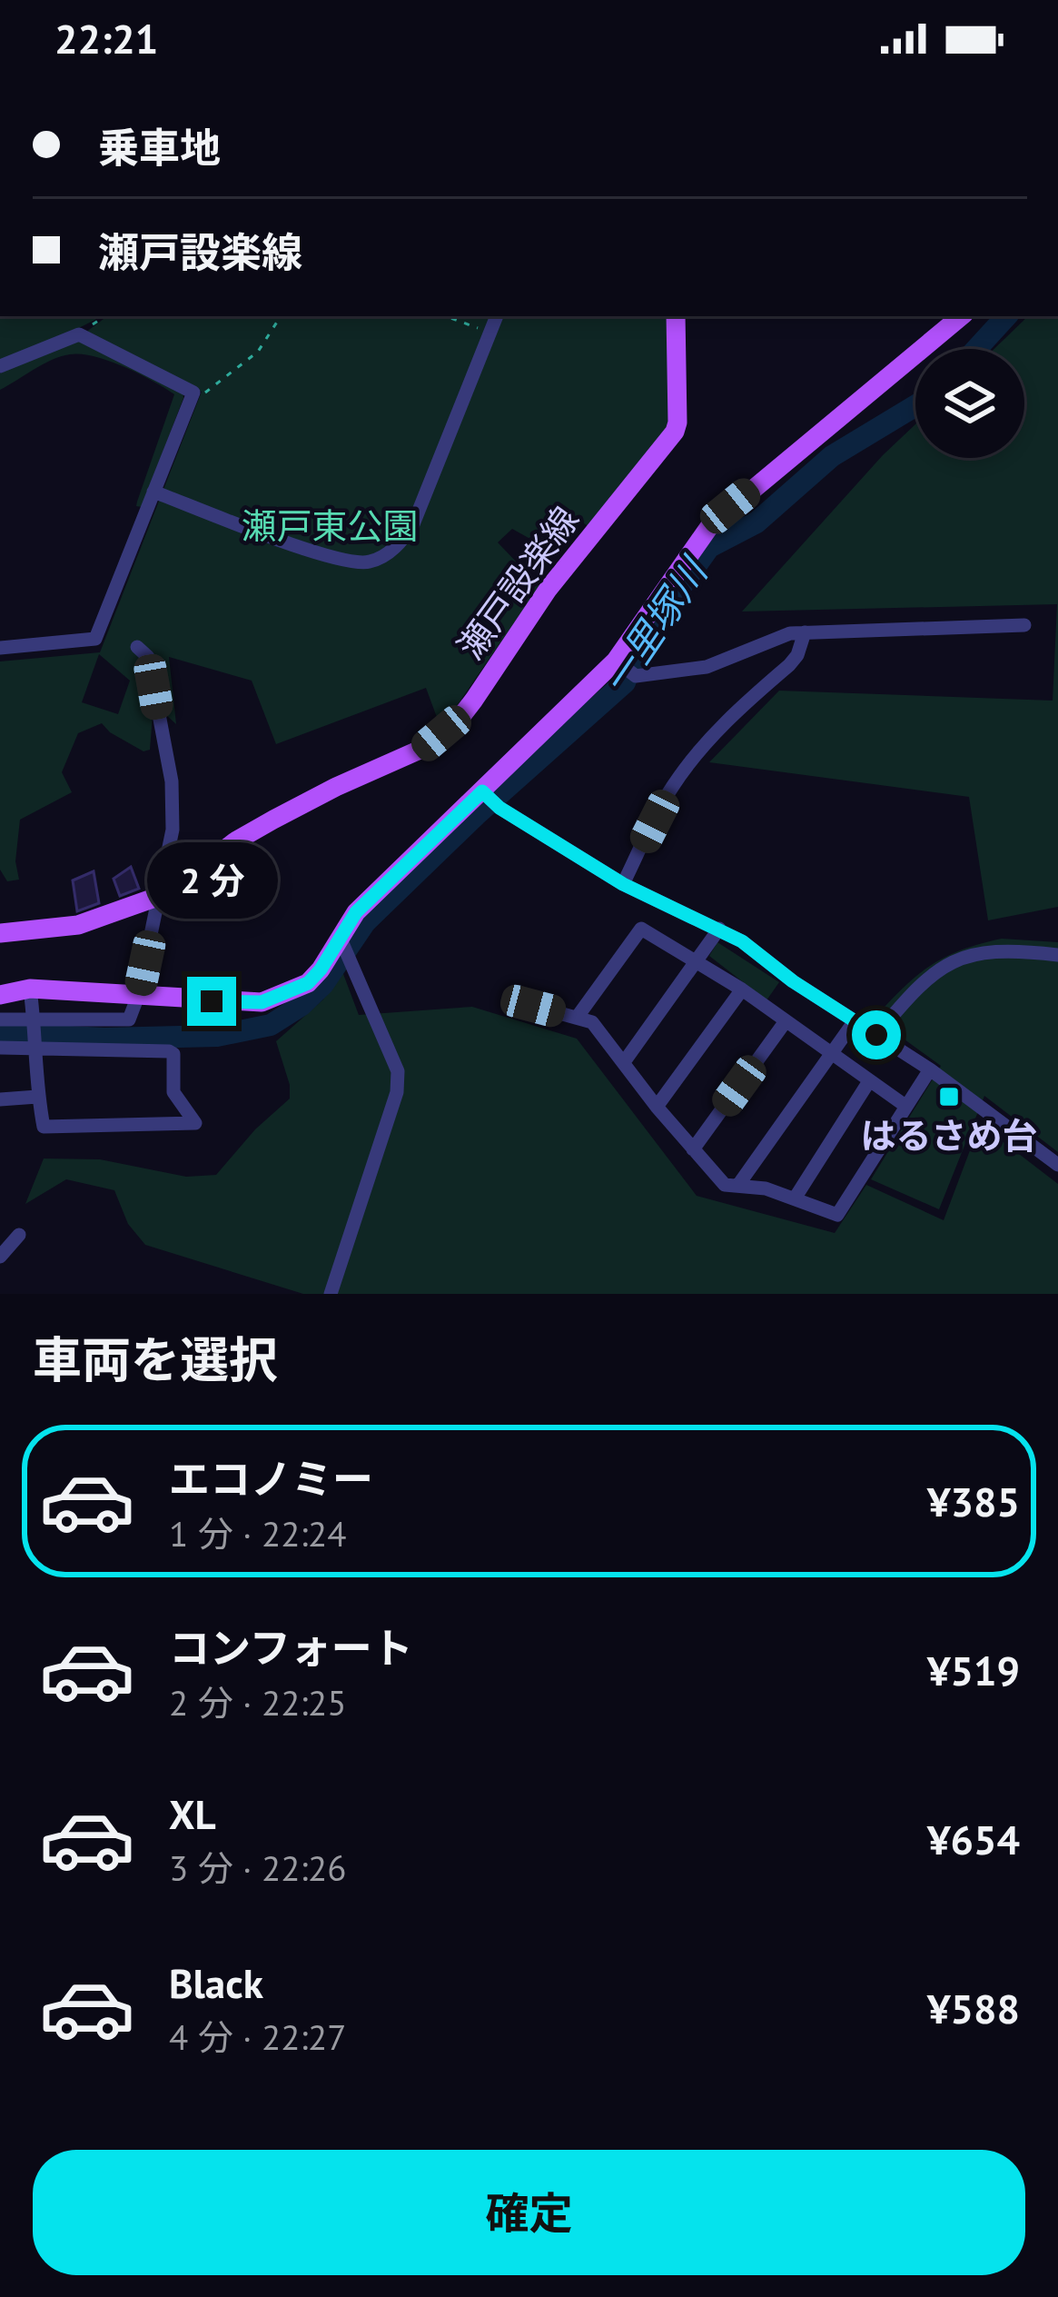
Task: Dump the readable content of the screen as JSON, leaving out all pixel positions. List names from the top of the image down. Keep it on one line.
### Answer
{"streets":{"main road":["瀬戸設楽線"]},"water":["一里塚川"],"parks":["瀬戸東公園"],"places":{"transit":["はるさめ台"]},"page":{"status":"22:21","banner":["乗車地","瀬戸設楽線"],"bubble":"2 分","heading":"車両を選択","list":[{"name":"エコノミー","note":"1 分 · 22:24","value":"¥385"},{"name":"コンフォート","note":"2 分 · 22:25","value":"¥519"},{"name":"XL","note":"3 分 · 22:26","value":"¥654"},{"name":"Black","note":"4 分 · 22:27","value":"¥588"}],"buttons":"確定"}}
